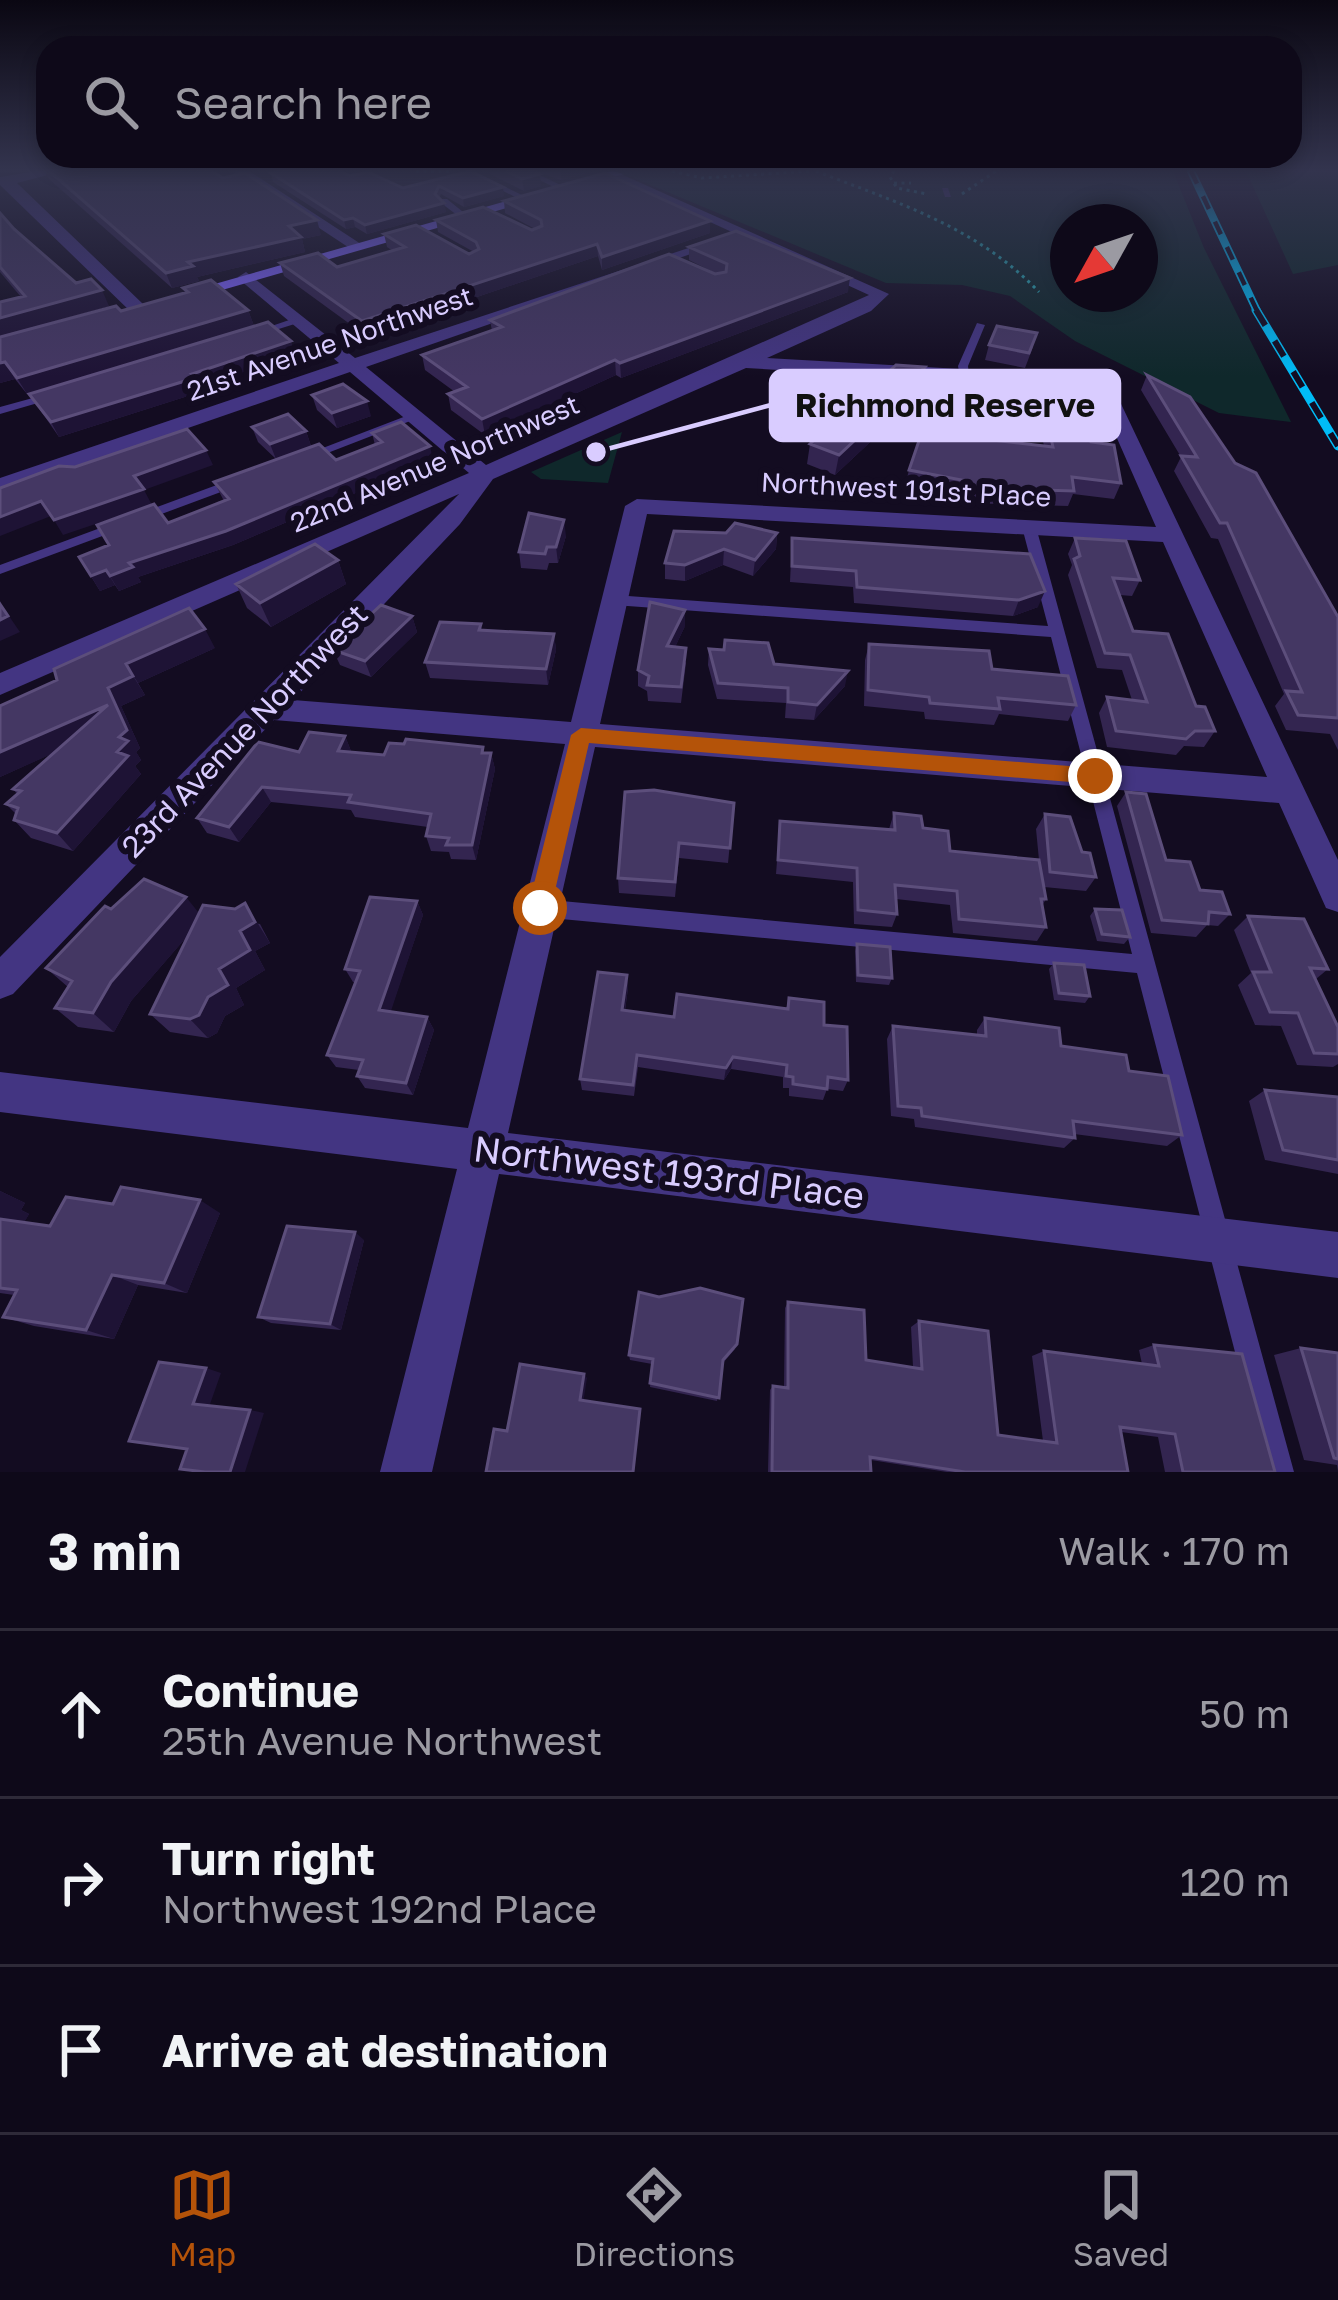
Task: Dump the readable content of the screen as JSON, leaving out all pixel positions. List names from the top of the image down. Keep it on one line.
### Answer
{"streets":{"street":["21st Avenue Northwest","22nd Avenue Northwest","Northwest 191st Place","23rd Avenue Northwest","Northwest 193rd Place"]},"crossings":[["22nd Avenue Northwest","23rd Avenue Northwest"]],"places":["Richmond Reserve"],"north":"bottom left","page":{"search":"Search here","heading":["3 min","Walk · 170 m"],"list":[["Continue","25th Avenue Northwest","50 m"],["Turn right","Northwest 192nd Place","120 m"],"Arrive at destination"],"nav":["Map","Directions","Saved"]}}
